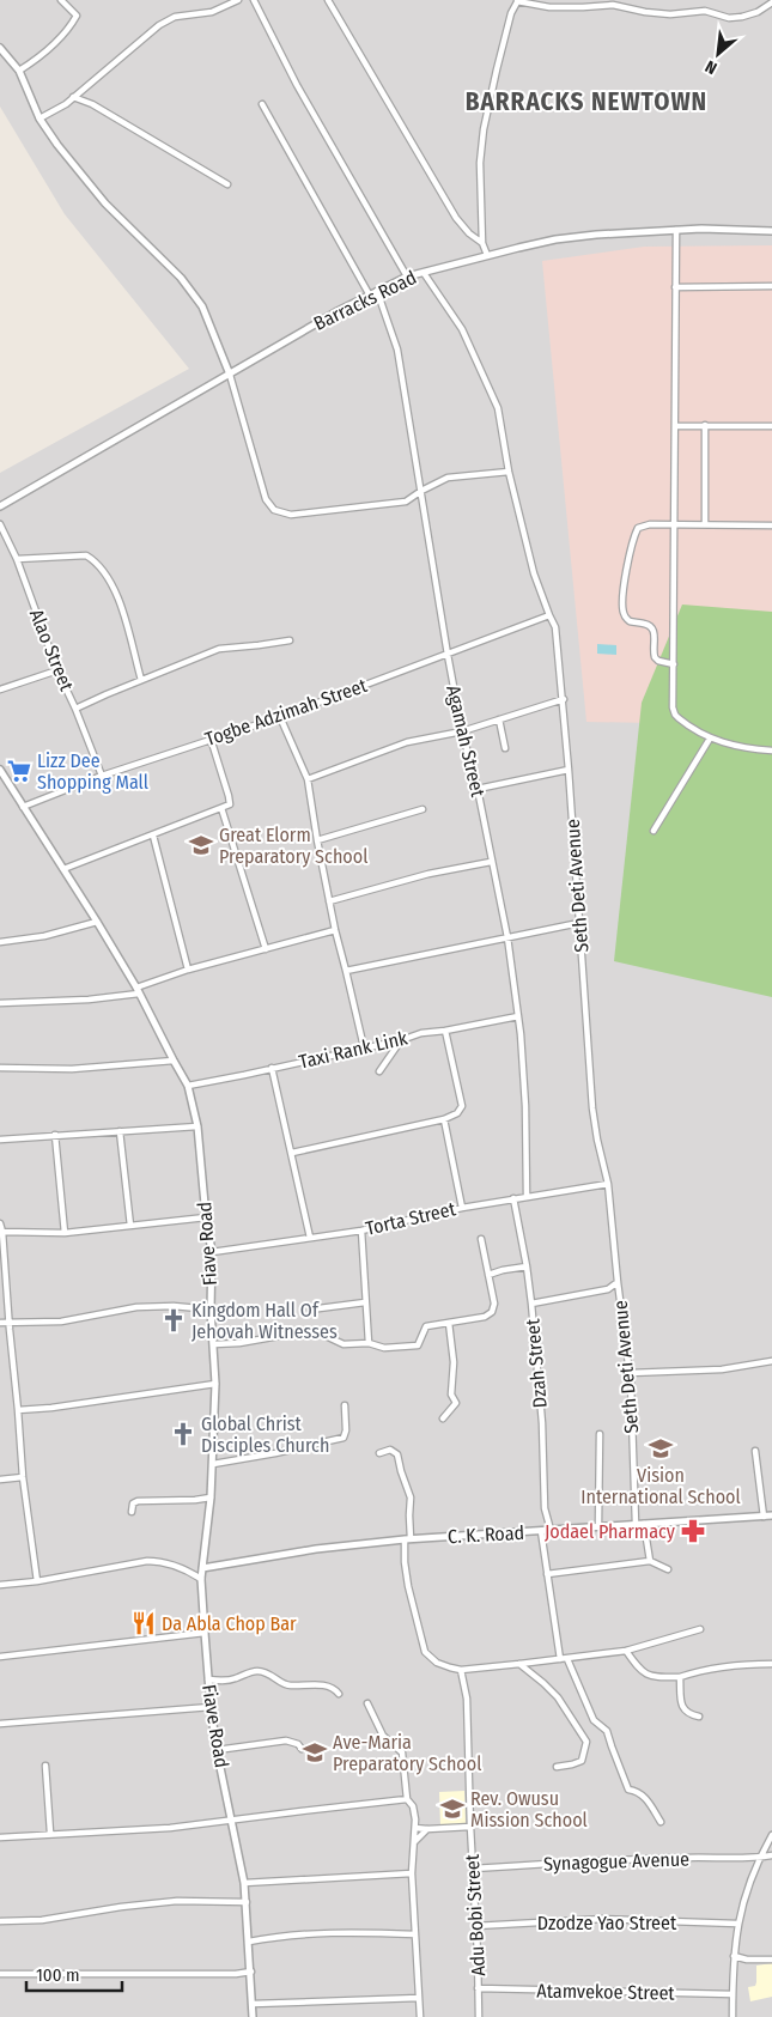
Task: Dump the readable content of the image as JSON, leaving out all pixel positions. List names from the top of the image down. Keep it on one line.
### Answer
{"streets":{"street":["Barracks Road","Alao Street","Togbe Adzimah Street","Agamah Street","Seth Deti Avenue","Taxi Rank Link","Torta Street","Fiave Road","Dzah Street","C. K. Road","Synagogue Avenue","Adu Bobi Street","Dzodze Yao Street","Atamvekoe Street"]},"crossings":[["Barracks Road","Agamah Street"],["Barracks Road","Seth Deti Avenue"],["Alao Street","Togbe Adzimah Street"],["Togbe Adzimah Street","Agamah Street"],["Togbe Adzimah Street","Seth Deti Avenue"],["Togbe Adzimah Street","Fiave Road"],["Agamah Street","Taxi Rank Link"],["Agamah Street","Torta Street"],["Seth Deti Avenue","Torta Street"],["Seth Deti Avenue","C. K. Road"],["Taxi Rank Link","Fiave Road"],["Torta Street","Fiave Road"],["Torta Street","Dzah Street"],["Fiave Road","C. K. Road"],["Dzah Street","C. K. Road"],["Synagogue Avenue","Adu Bobi Street"],["Adu Bobi Street","Dzodze Yao Street"],["Adu Bobi Street","Atamvekoe Street"]],"districts":["BARRACKS NEWTOWN"],"places":{"supermarket":["Lizz Dee Shopping Mall"],"school or university":["Great Elorm Preparatory School","Vision International School","Ave-Maria Preparatory School","Rev. Owusu Mission School"],"church":["Kingdom Hall Of Jehovah Witnesses","Global Christ Disciples Church"],"pharmacy":["Jodael Pharmacy"],"restaurant":["Da Abla Chop Bar"]},"scale_bar":"100 m","north":"bottom left"}
